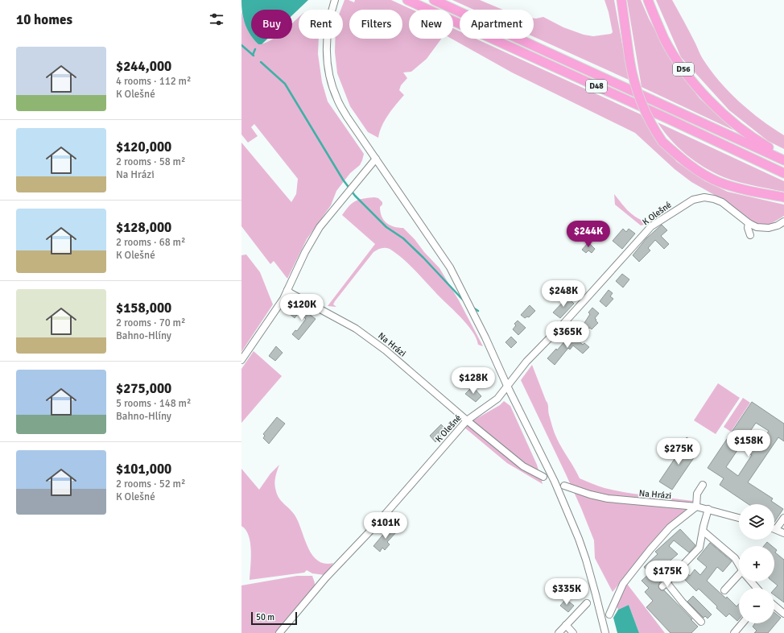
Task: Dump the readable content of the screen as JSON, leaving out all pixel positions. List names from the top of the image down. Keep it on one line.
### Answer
{"streets":{"highway":["D56","D48"],"street":["K Olešné","Na Hrázi"]},"crossings":[["K Olešné","Na Hrázi"]],"scale_bar":"50 m","page":{"heading":"10 homes","chip":["Buy","Rent","Filters","New","Apartment"],"list":[{"name":"$244,000","note":"4 rooms · 112 m² · K Olešné"},{"name":"$120,000","note":"2 rooms · 58 m² · Na Hrázi"},{"name":"$128,000","note":"2 rooms · 68 m² · K Olešné"},{"name":"$158,000","note":"2 rooms · 70 m² · Bahno-Hlíny"},{"name":"$275,000","note":"5 rooms · 148 m² · Bahno-Hlíny"},{"name":"$101,000","note":"2 rooms · 52 m² · K Olešné"}],"price":["$244K","$248K","$120K","$365K","$128K","$158K","$275K","$101K","$175K","$335K"],"map_buttons":["+","−"],"scale":"50 m"}}
